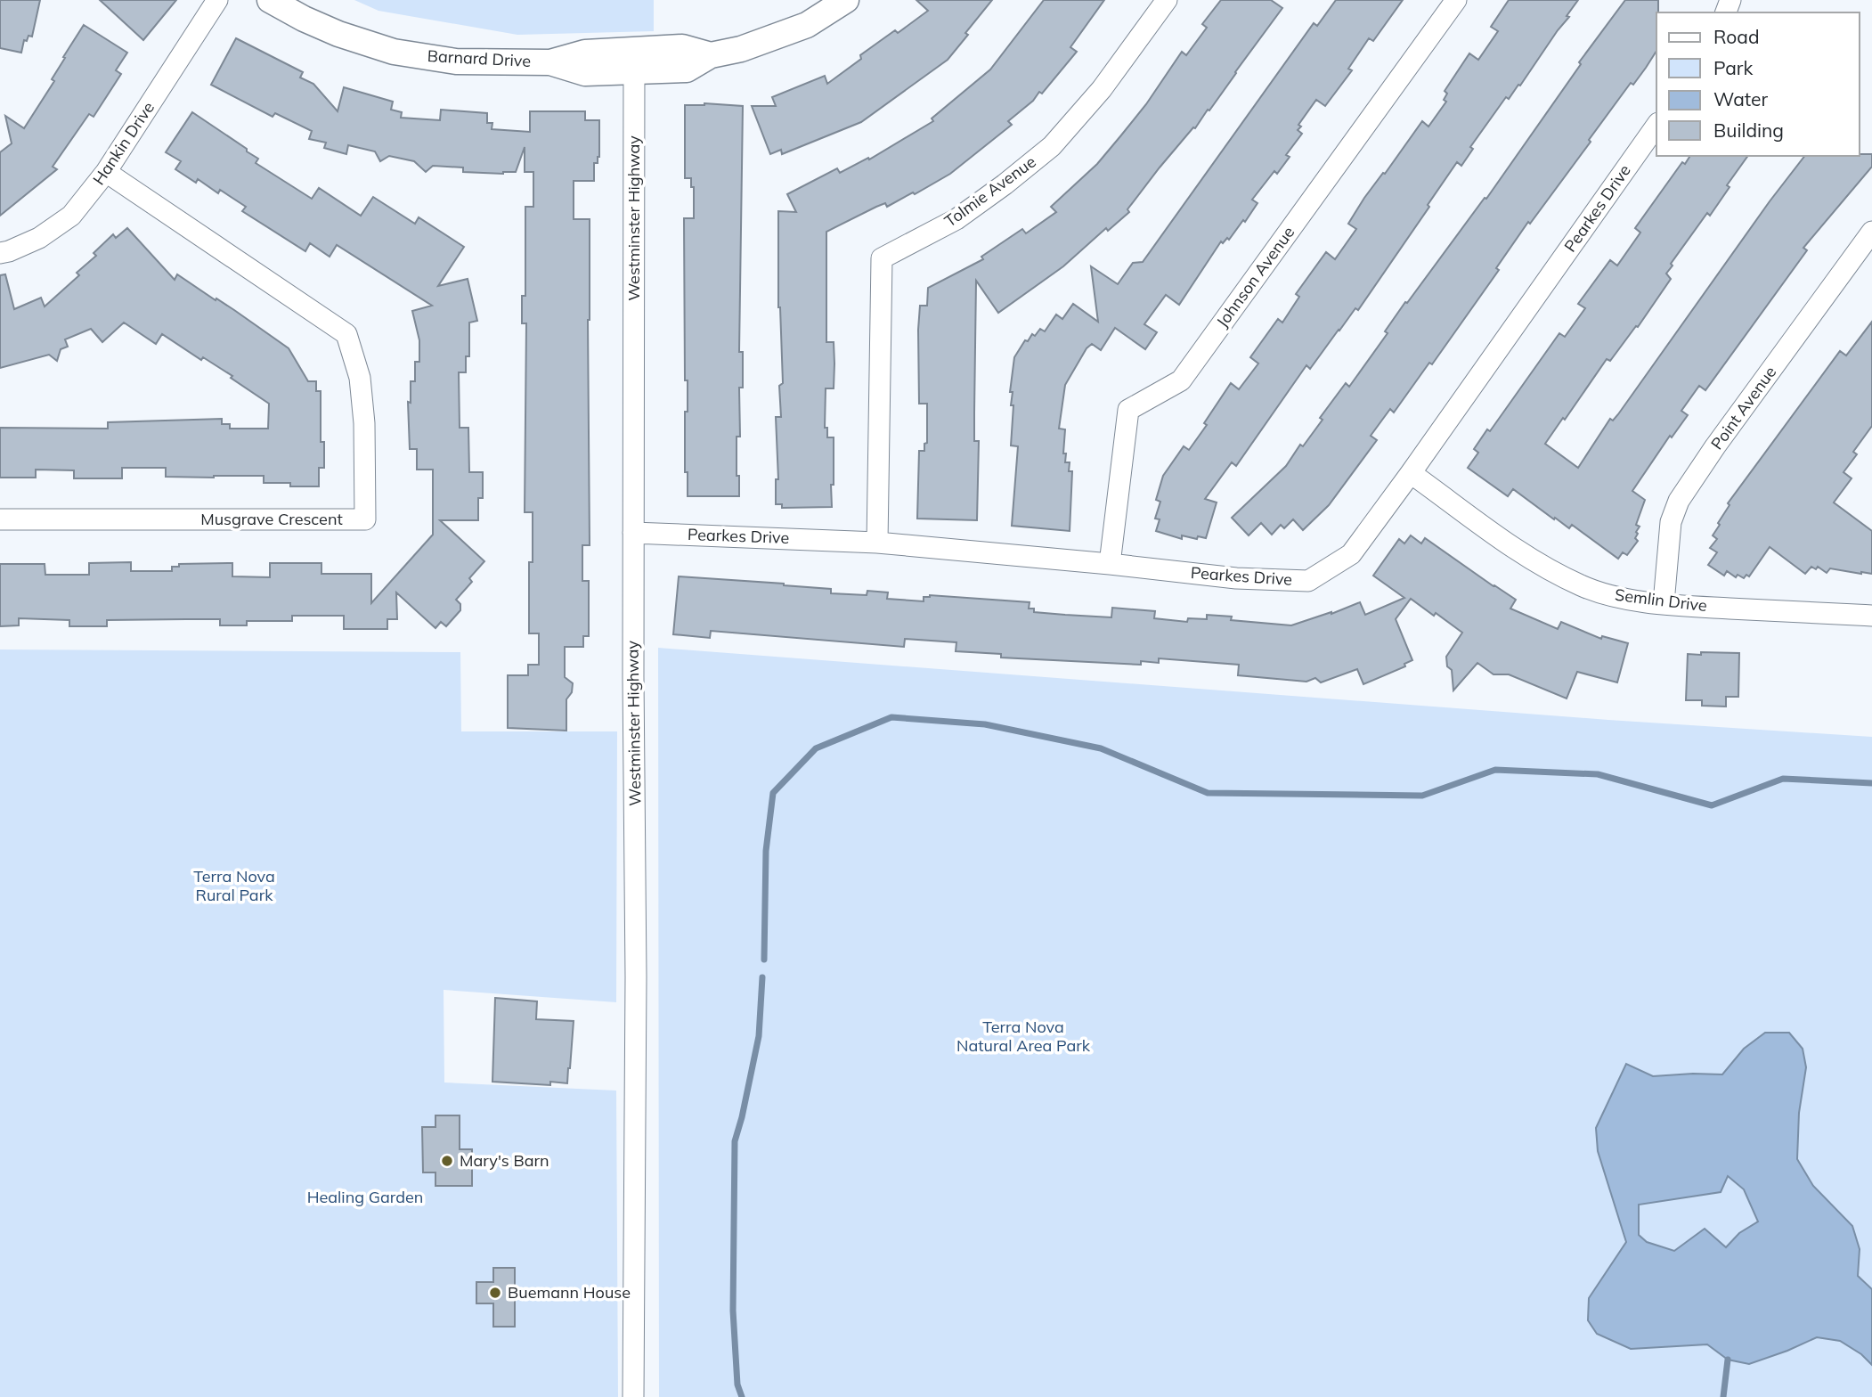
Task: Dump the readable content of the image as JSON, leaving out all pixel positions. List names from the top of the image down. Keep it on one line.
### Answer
{"streets":{"street":["Barnard Drive","Hankin Drive","Tolmie Avenue","Pearkes Drive","Westminster Highway","Johnson Avenue","Point Avenue","Musgrave Crescent","Semlin Drive"]},"crossings":[["Barnard Drive","Westminster Highway"],["Hankin Drive","Musgrave Crescent"],["Tolmie Avenue","Pearkes Drive"],["Pearkes Drive","Westminster Highway"],["Pearkes Drive","Johnson Avenue"],["Pearkes Drive","Semlin Drive"],["Point Avenue","Semlin Drive"]],"parks":["Terra Nova Rural Park","Terra Nova Natural Area Park","Healing Garden"],"places":["Mary's Barn","Buemann House"],"legend":["Road","Park","Water","Building"]}
